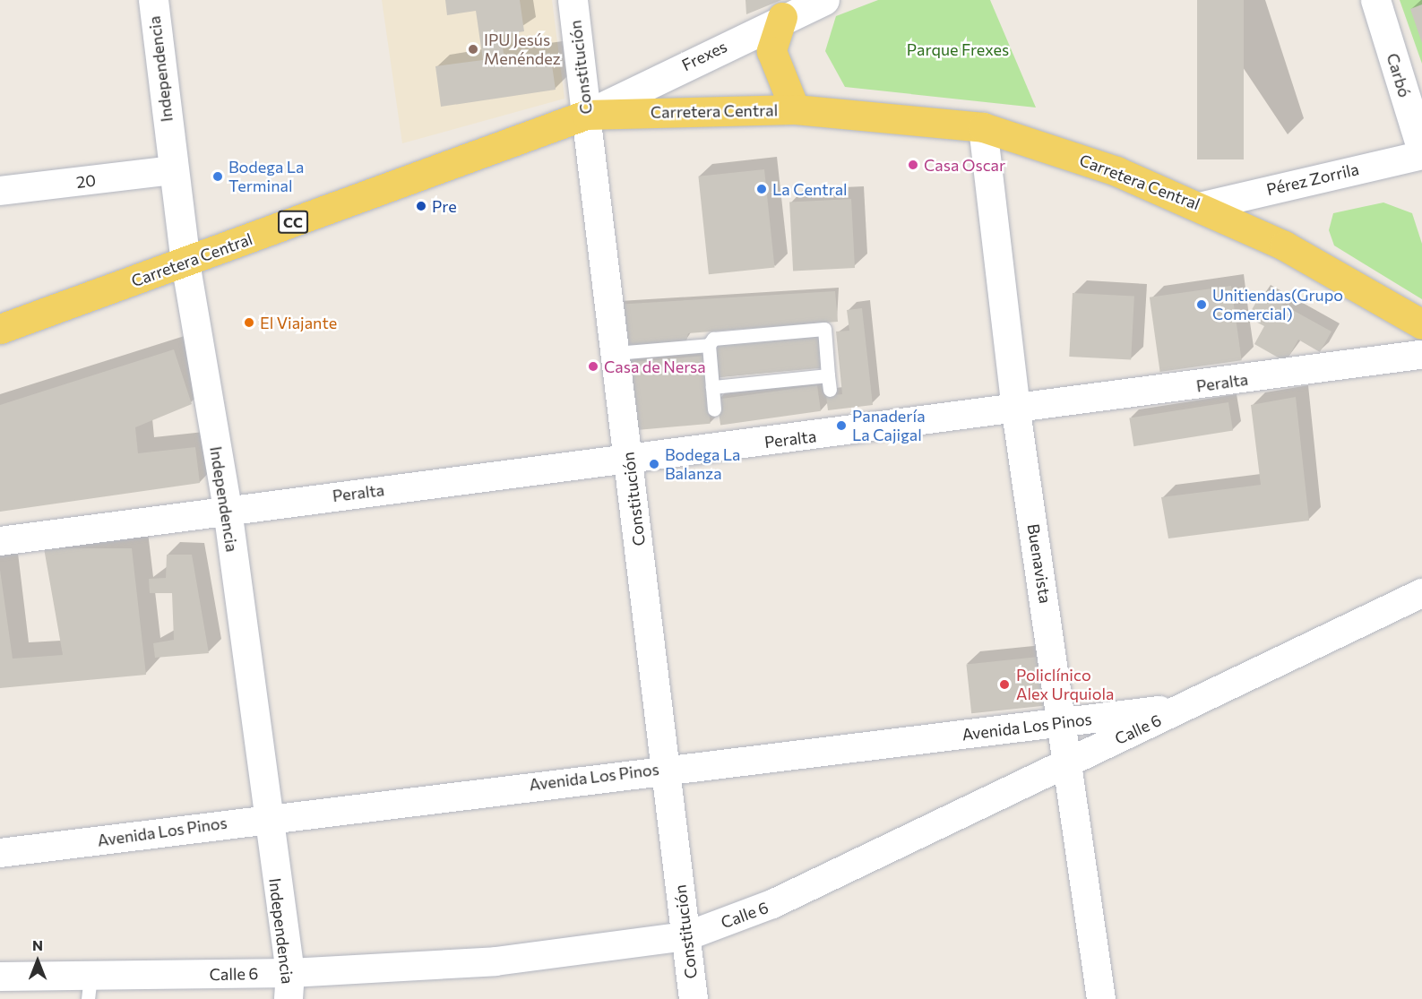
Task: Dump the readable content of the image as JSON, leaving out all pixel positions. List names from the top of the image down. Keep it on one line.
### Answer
{"streets":{"main road":["Carretera Central","CC"],"street":["Frexes","Constitución","Independencia","Carbó","Pérez Zorrila","20","Peralta","Buenavista","Avenida Los Pinos","Calle 6"]},"crossings":[["Frexes","Constitución"],["Frexes","Carretera Central"],["Constitución","Carretera Central"],["Constitución","Peralta"],["Constitución","Avenida Los Pinos"],["Constitución","Calle 6"],["Independencia","Carretera Central"],["Independencia","20"],["Independencia","Peralta"],["Independencia","Avenida Los Pinos"],["Independencia","Calle 6"],["Carretera Central","Pérez Zorrila"],["Carretera Central","Buenavista"],["Peralta","Buenavista"],["Buenavista","Avenida Los Pinos"],["Buenavista","Calle 6"],["Avenida Los Pinos","Calle 6"]],"parks":["Parque Frexes"],"places":["IPU Jesús Menéndez","Casa Oscar","Bodega La Terminal","La Central","Pre","Unitiendas(Grupo Comercial)","El Viajante","Casa de Nersa","Panadería La Cajigal","Bodega La Balanza","Policlínico Alex Urquiola"],"north":"top"}
